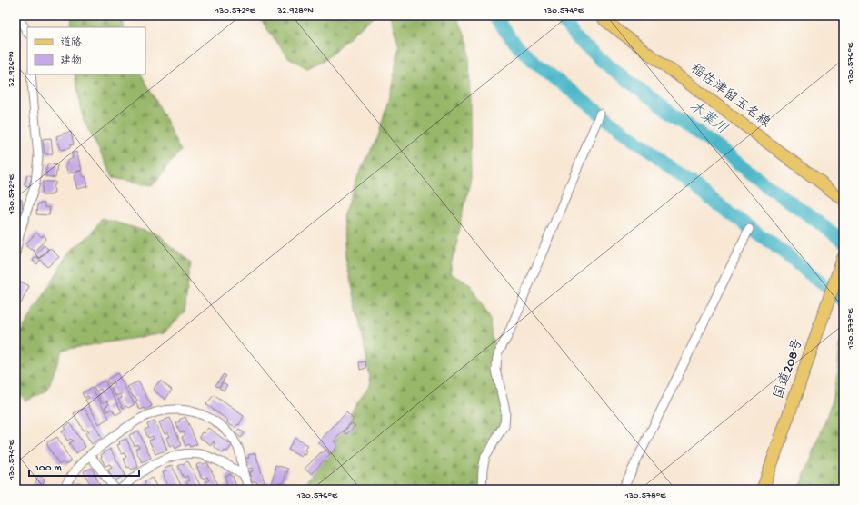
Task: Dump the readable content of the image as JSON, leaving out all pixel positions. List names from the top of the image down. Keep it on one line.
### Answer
{"streets":{"highway":["国道208号"],"main road":["稲佐津留玉名線"]},"water":["木葉川"],"legend":["道路","建物"],"scale_bar":"100 m","coordinates":["130.572°E","32.928°N","130.574°E","130.576°E","32.926°N","130.578°E"]}
